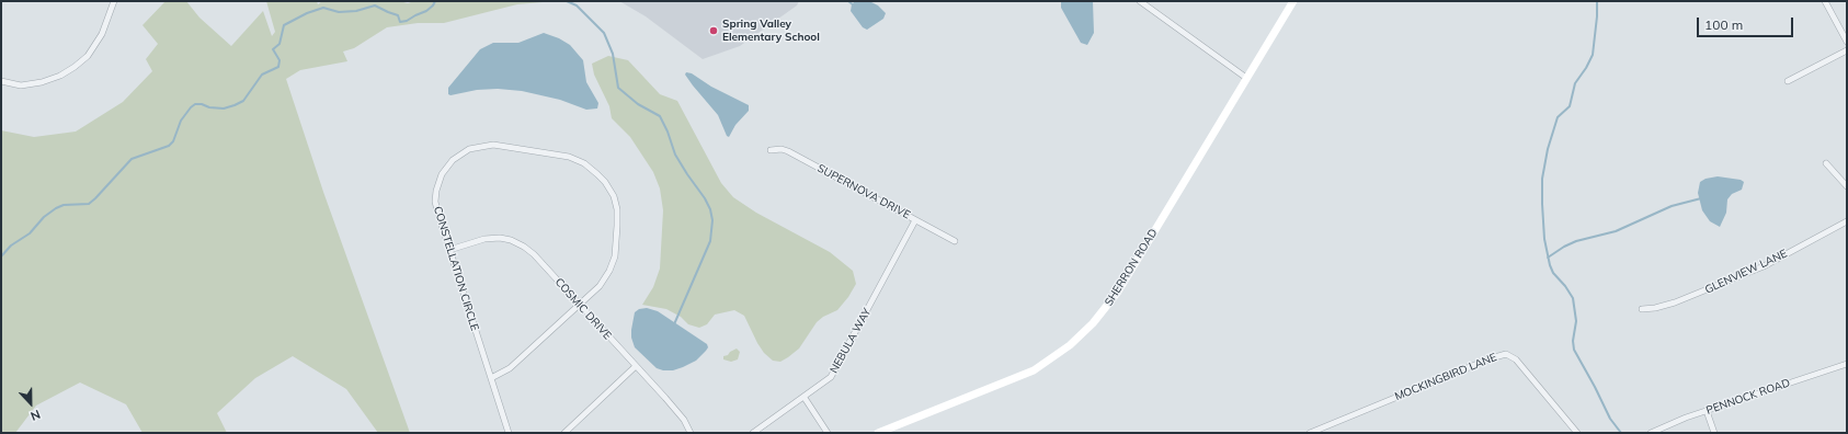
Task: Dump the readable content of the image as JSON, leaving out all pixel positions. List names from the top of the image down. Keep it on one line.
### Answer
{"streets":{"main road":["SHERRON ROAD"],"street":["SUPERNOVA DRIVE","CONSTELLATION CIRCLE","GLENVIEW LANE","COSMIC DRIVE","NEBULA WAY","MOCKINGBIRD LANE","PENNOCK ROAD"]},"crossings":[["SUPERNOVA DRIVE","NEBULA WAY"],["CONSTELLATION CIRCLE","COSMIC DRIVE"]],"places":["Spring Valley Elementary School"],"scale_bar":"100 m","north":"bottom"}
